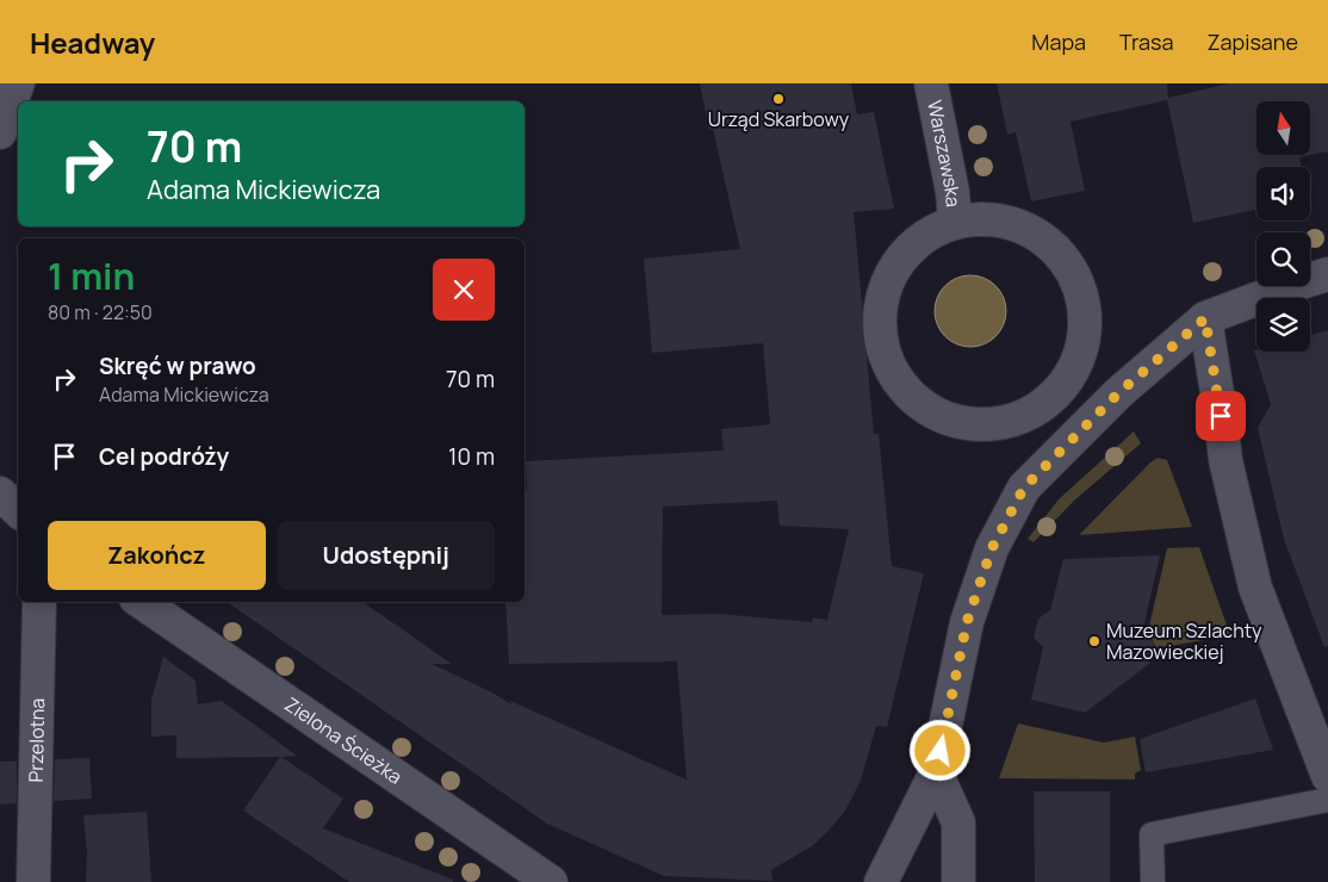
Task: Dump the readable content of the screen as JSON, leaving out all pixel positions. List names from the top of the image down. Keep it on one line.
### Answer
{"streets":{"street":["Warszawska","Przelotna","Zielona Ścieżka"]},"places":["Urząd Skarbowy","Muzeum Szlachty Mazowieckiej"],"north":"top","page":{"header":"Headway","nav":["Mapa","Trasa","Zapisane"],"turn":["70 m","Adama Mickiewicza"],"heading":["1 min","80 m · 22:50"],"list":[{"name":"Skręć w prawo","note":"Adama Mickiewicza","value":"70 m"},{"name":"Cel podróży","value":"10 m"}],"buttons":["Zakończ","Udostępnij"]}}
